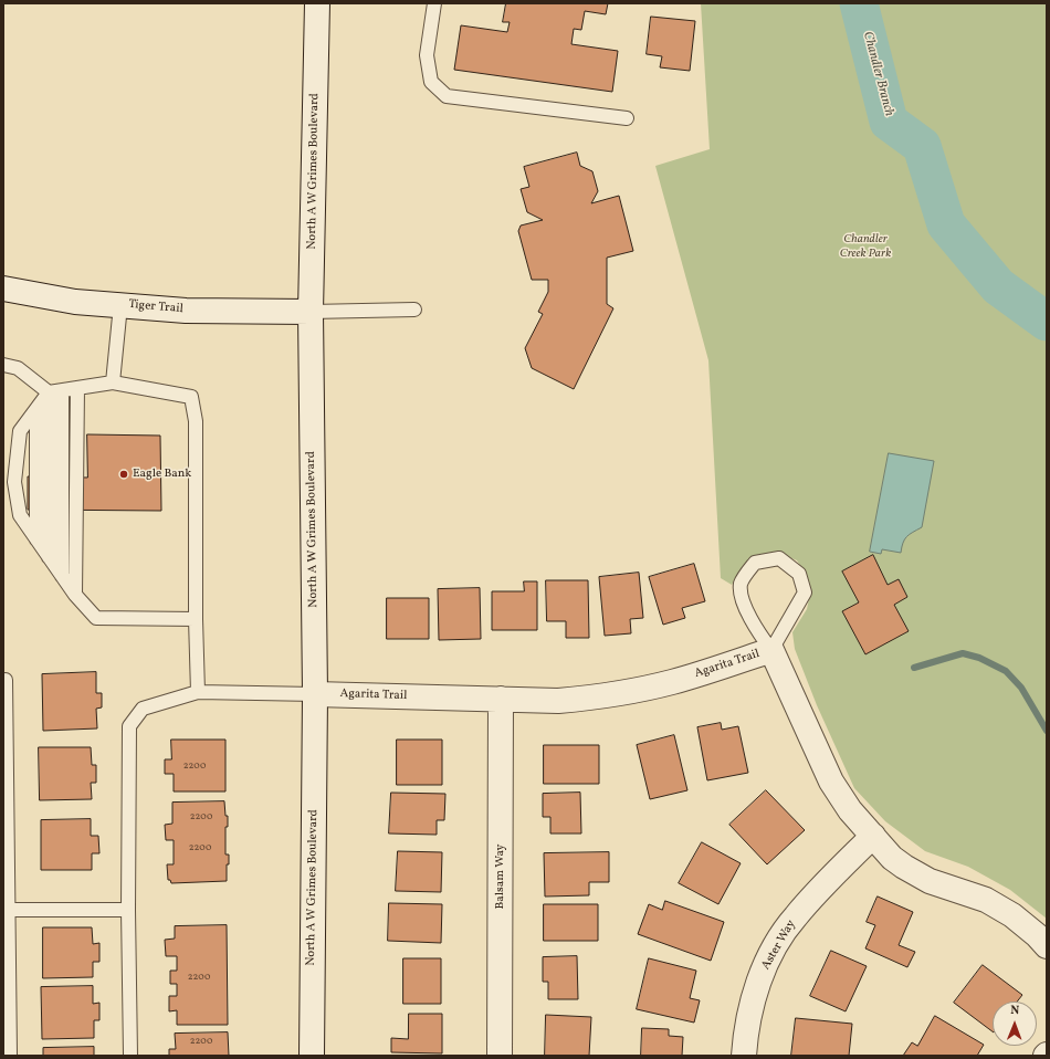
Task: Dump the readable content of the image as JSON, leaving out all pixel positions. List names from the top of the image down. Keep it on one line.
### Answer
{"streets":{"street":["North A W Grimes Boulevard","Tiger Trail","Agarita Trail","Balsam Way","Aster Way"]},"crossings":[["North A W Grimes Boulevard","Tiger Trail"],["North A W Grimes Boulevard","Agarita Trail"],["Agarita Trail","Balsam Way"],["Agarita Trail","Aster Way"]],"water":["Chandler Branch"],"parks":["Chandler Creek Park"],"places":["Eagle Bank"],"house_numbers":["2200","2200","2200","2200","2200"],"north":"top"}
